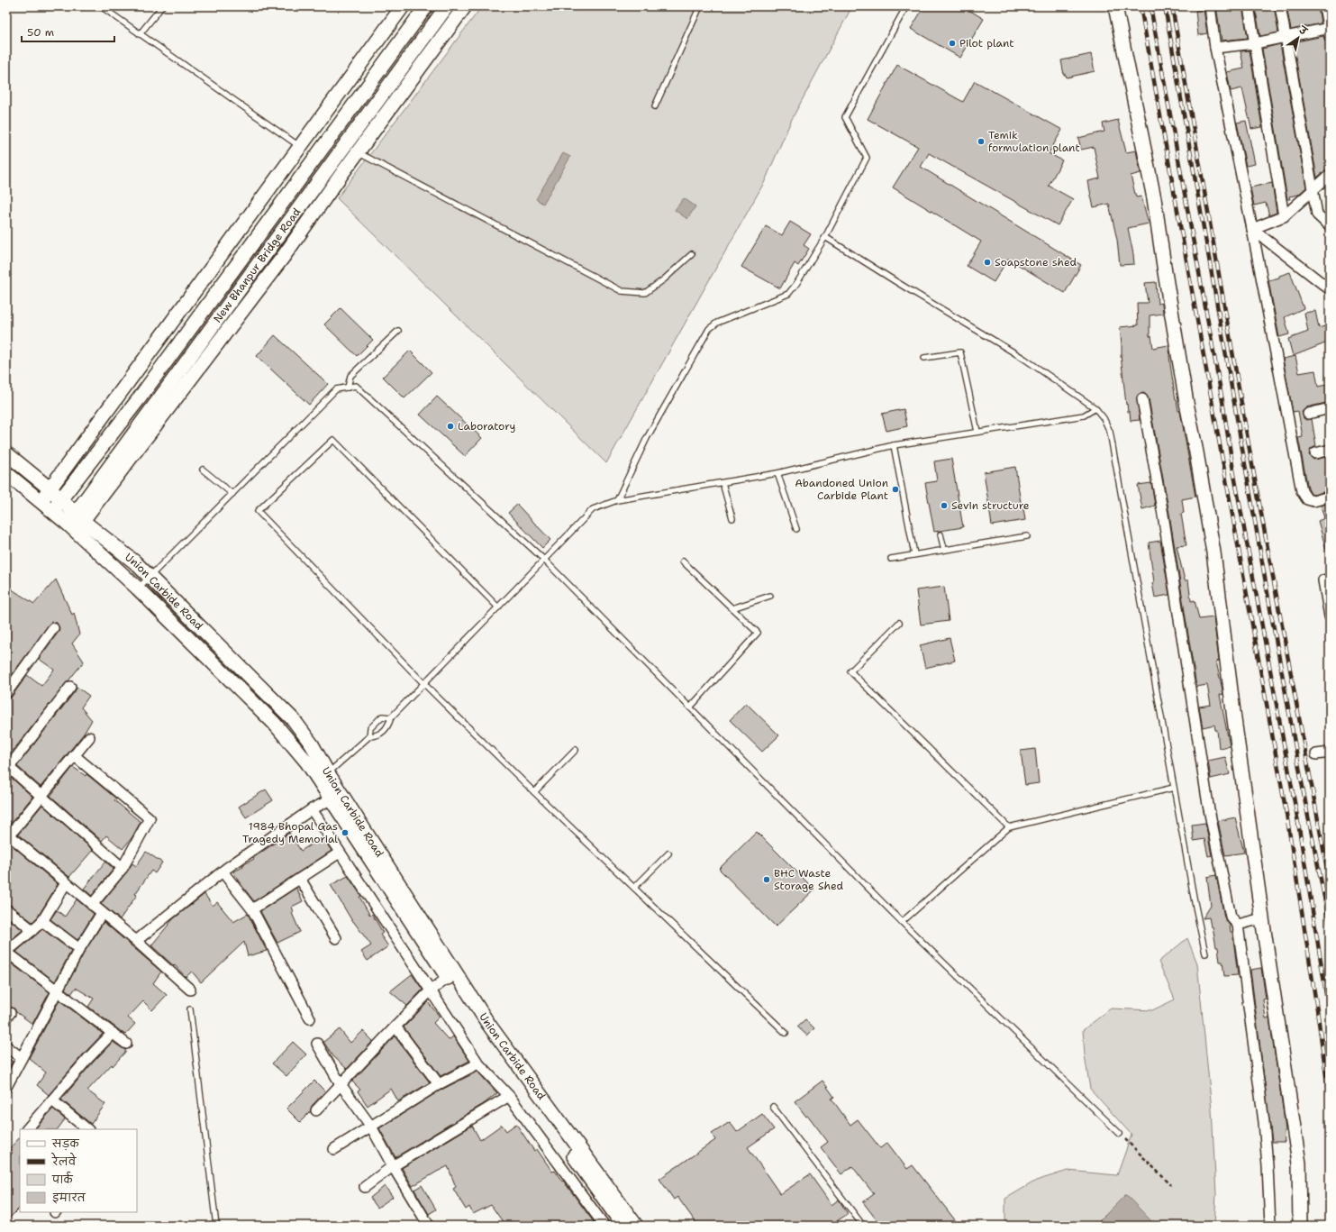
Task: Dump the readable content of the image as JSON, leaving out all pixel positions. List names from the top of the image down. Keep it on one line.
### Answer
{"streets":{"street":["New Bhanpur Bridge Road","Union Carbide Road"]},"crossings":[["New Bhanpur Bridge Road","Union Carbide Road"]],"places":["Pilot plant","Temik formulation plant","Soapstone shed","Laboratory","Abandoned Union Carbide Plant","Sevin structure","1984 Bhopal Gas Tragedy Memorial","BHC Waste Storage Shed"],"legend":["सड़क","रेलवे","पार्क","इमारत"],"scale_bar":"50 m","north":"top right"}
